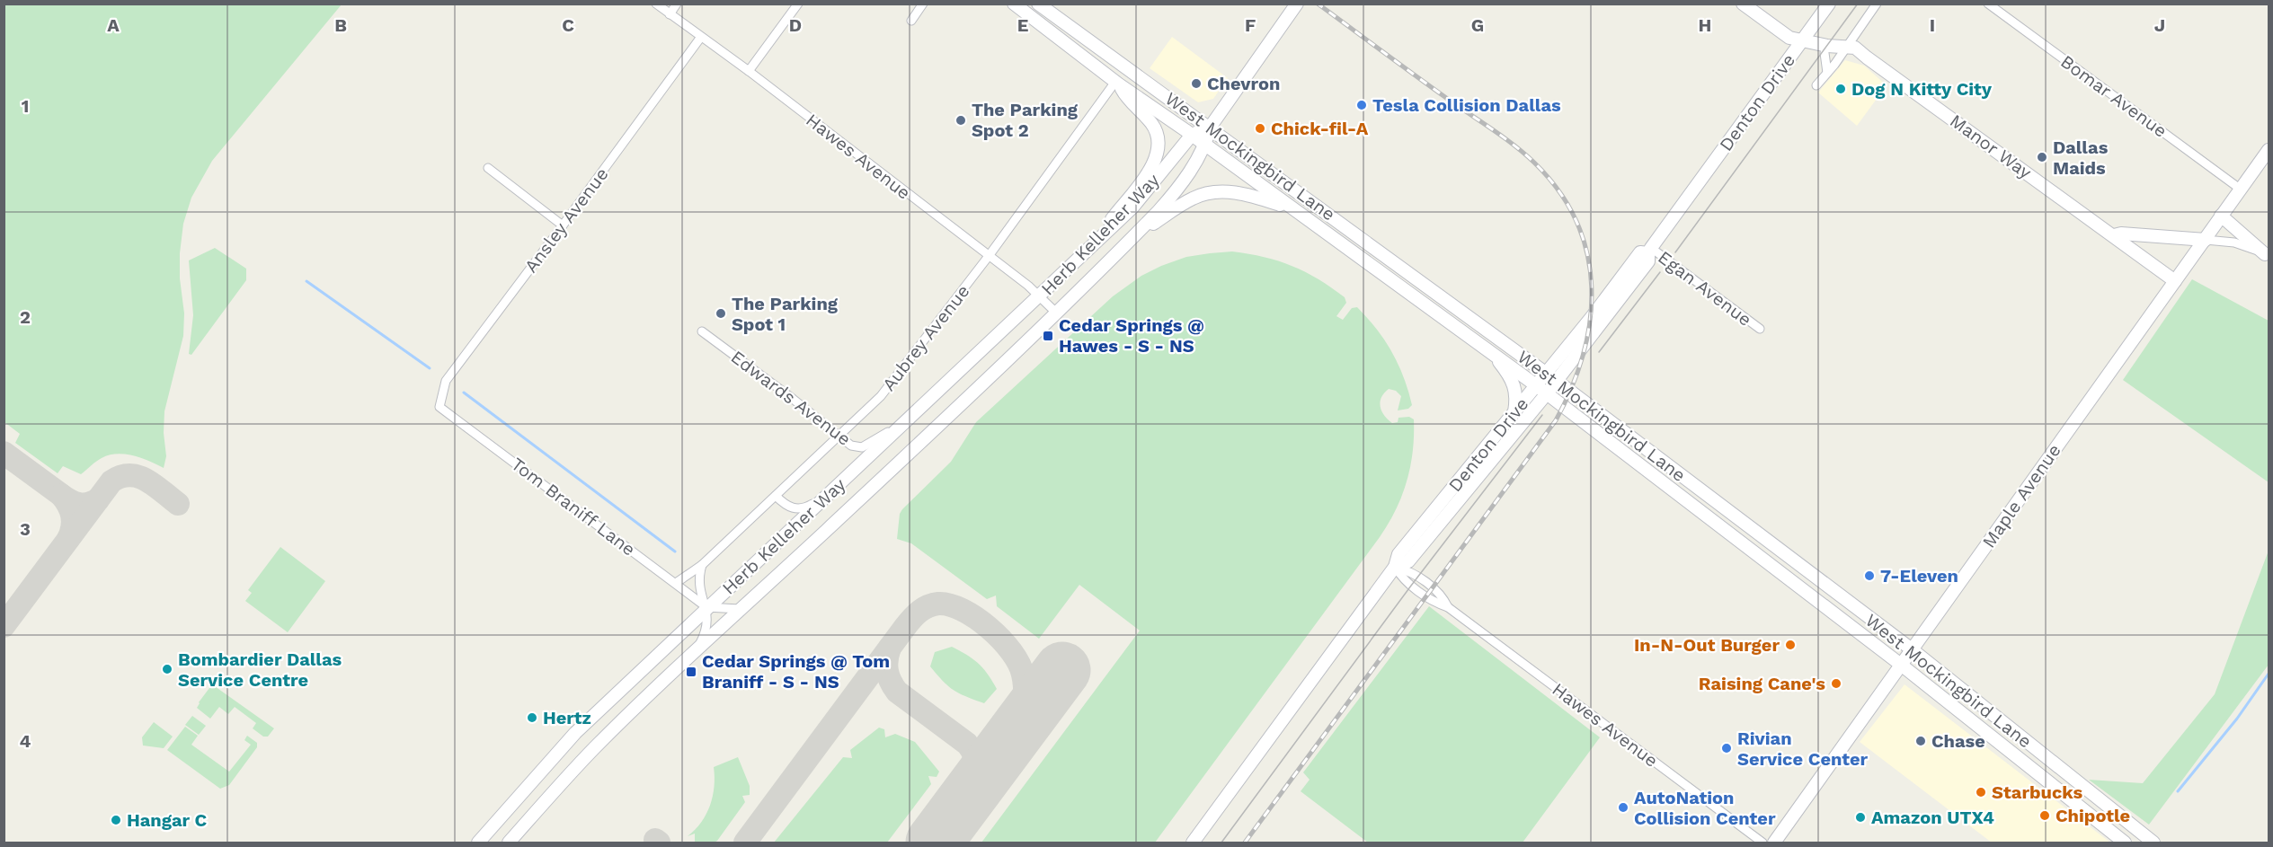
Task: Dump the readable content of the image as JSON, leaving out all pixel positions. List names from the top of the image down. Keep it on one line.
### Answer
{"streets":{"main road":["Denton Drive","Manor Way","West Mockingbird Lane","Herb Kelleher Way","Maple Avenue"],"street":["Bomar Avenue","Hawes Avenue","Ansley Avenue","Egan Avenue","Aubrey Avenue","Edwards Avenue","Tom Braniff Lane"]},"crossings":[["Bomar Avenue","Maple Avenue"],["Denton Drive","Manor Way"],["Denton Drive","Hawes Avenue"],["Denton Drive","West Mockingbird Lane"],["Denton Drive","Egan Avenue"],["Manor Way","Maple Avenue"],["Hawes Avenue","Ansley Avenue"],["Hawes Avenue","Herb Kelleher Way"],["Hawes Avenue","Aubrey Avenue"],["West Mockingbird Lane","Herb Kelleher Way"],["West Mockingbird Lane","Aubrey Avenue"],["West Mockingbird Lane","Maple Avenue"],["Ansley Avenue","Tom Braniff Lane"],["Herb Kelleher Way","Edwards Avenue"],["Herb Kelleher Way","Tom Braniff Lane"],["Aubrey Avenue","Edwards Avenue"],["Aubrey Avenue","Tom Braniff Lane"]],"places":{"other":["Chevron","Dog N Kitty City","Tesla Collision Dallas","The Parking Spot 2","Chick-fil-A","Dallas Maids","The Parking Spot 1","7-Eleven","In-N-Out Burger","Bombardier Dallas Service Centre","Raising Cane's","Hertz","Chase","Rivian Service Center","Starbucks","AutoNation Collision Center","Chipotle","Amazon UTX4","Hangar C"],"transit":["Cedar Springs @ Hawes - S - NS","Cedar Springs @ Tom Braniff - S - NS"]},"grid":{"columns":["A","B","C","D","E","F","G","H","I","J"],"rows":["1","2","3","4"]}}
